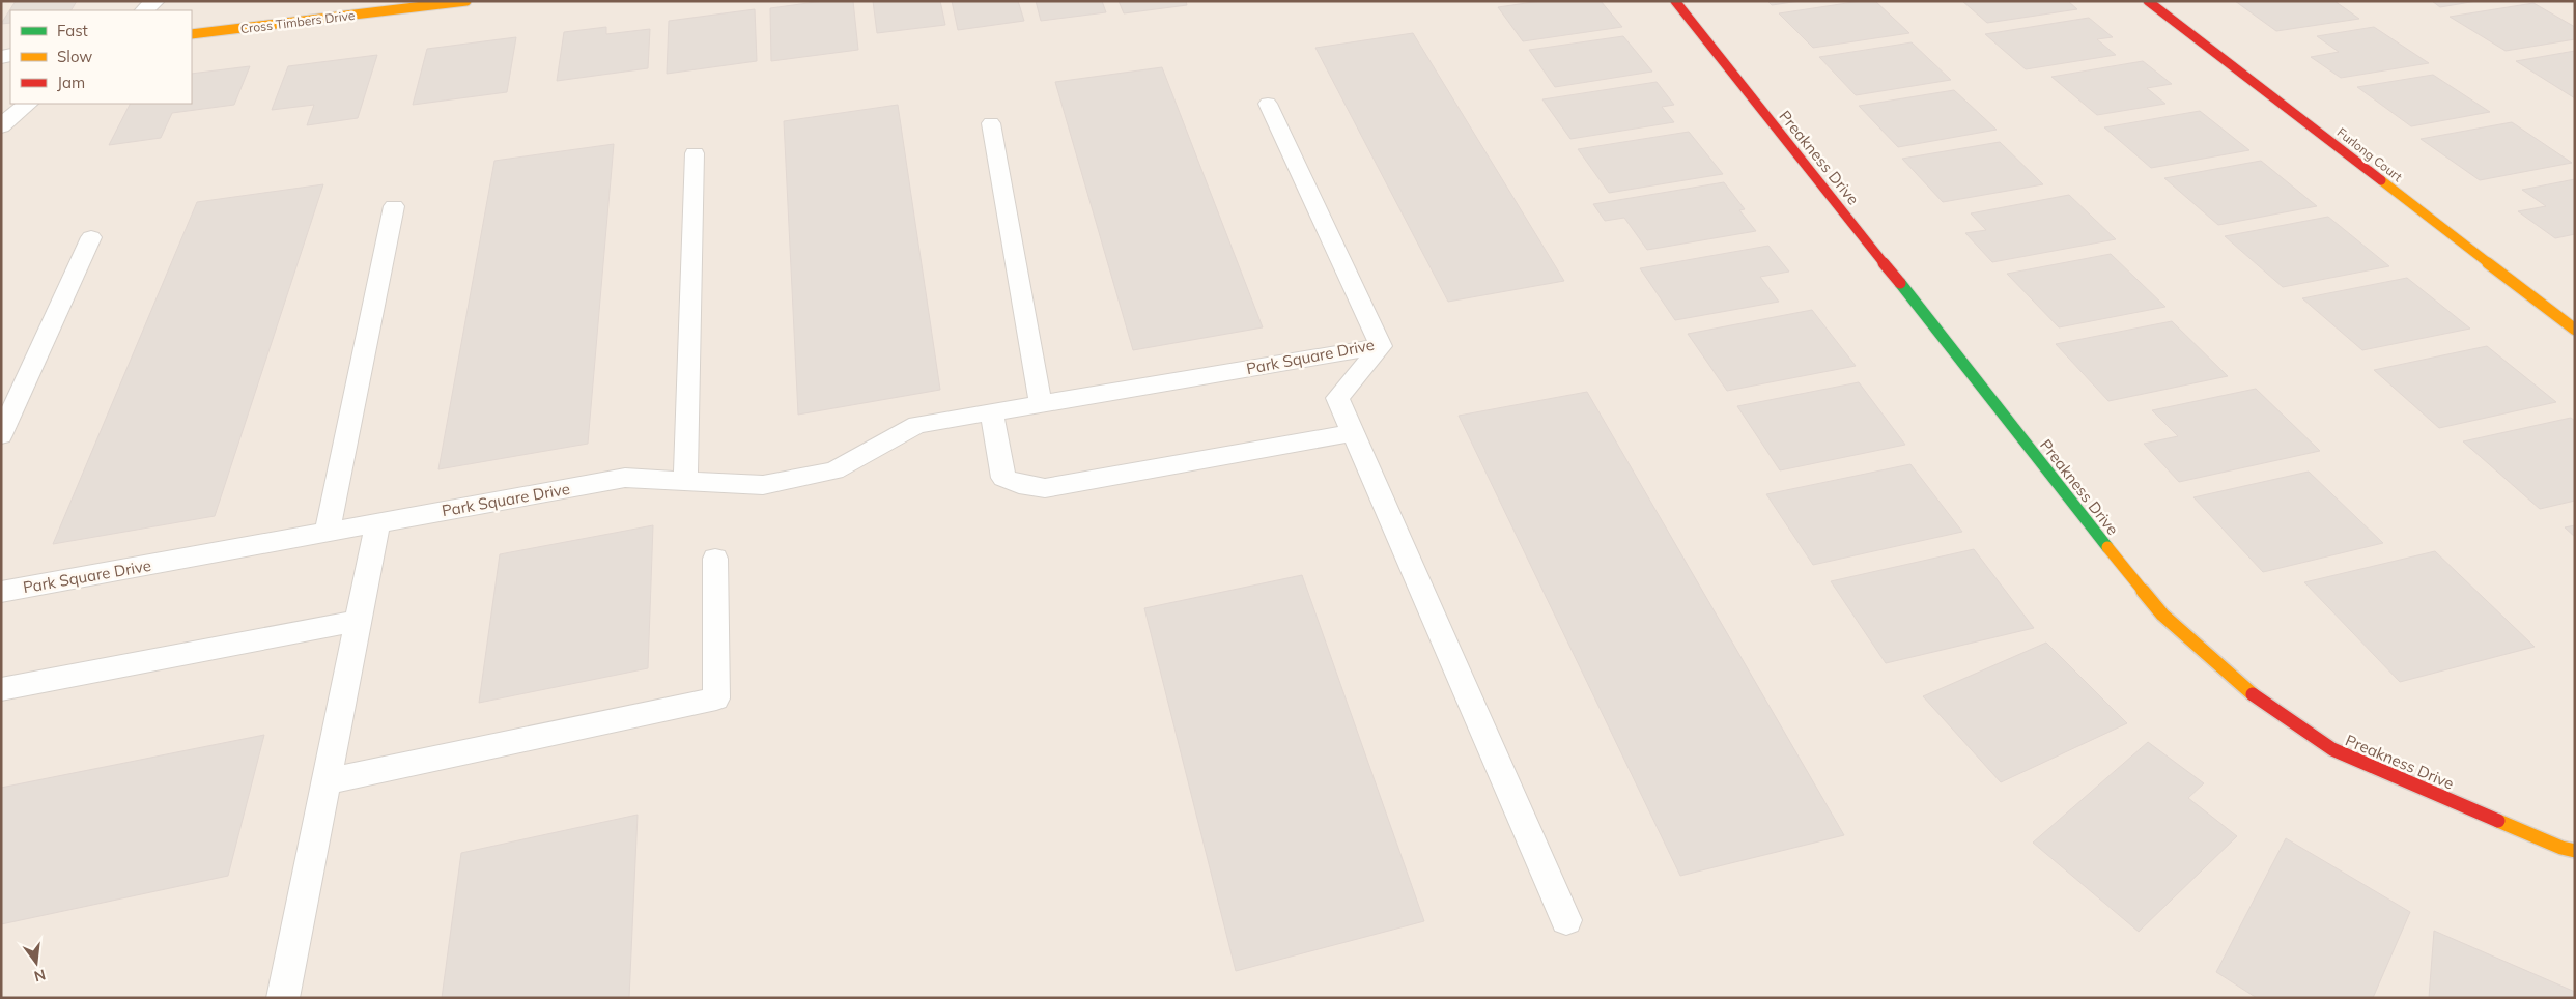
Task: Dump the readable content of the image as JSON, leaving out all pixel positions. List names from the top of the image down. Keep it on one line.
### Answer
{"streets":{"street":["Cross Timbers Drive","Furlong Court","Preakness Drive"],"lane":["Park Square Drive"]},"legend":["Fast","Slow","Jam"],"north":"bottom"}
